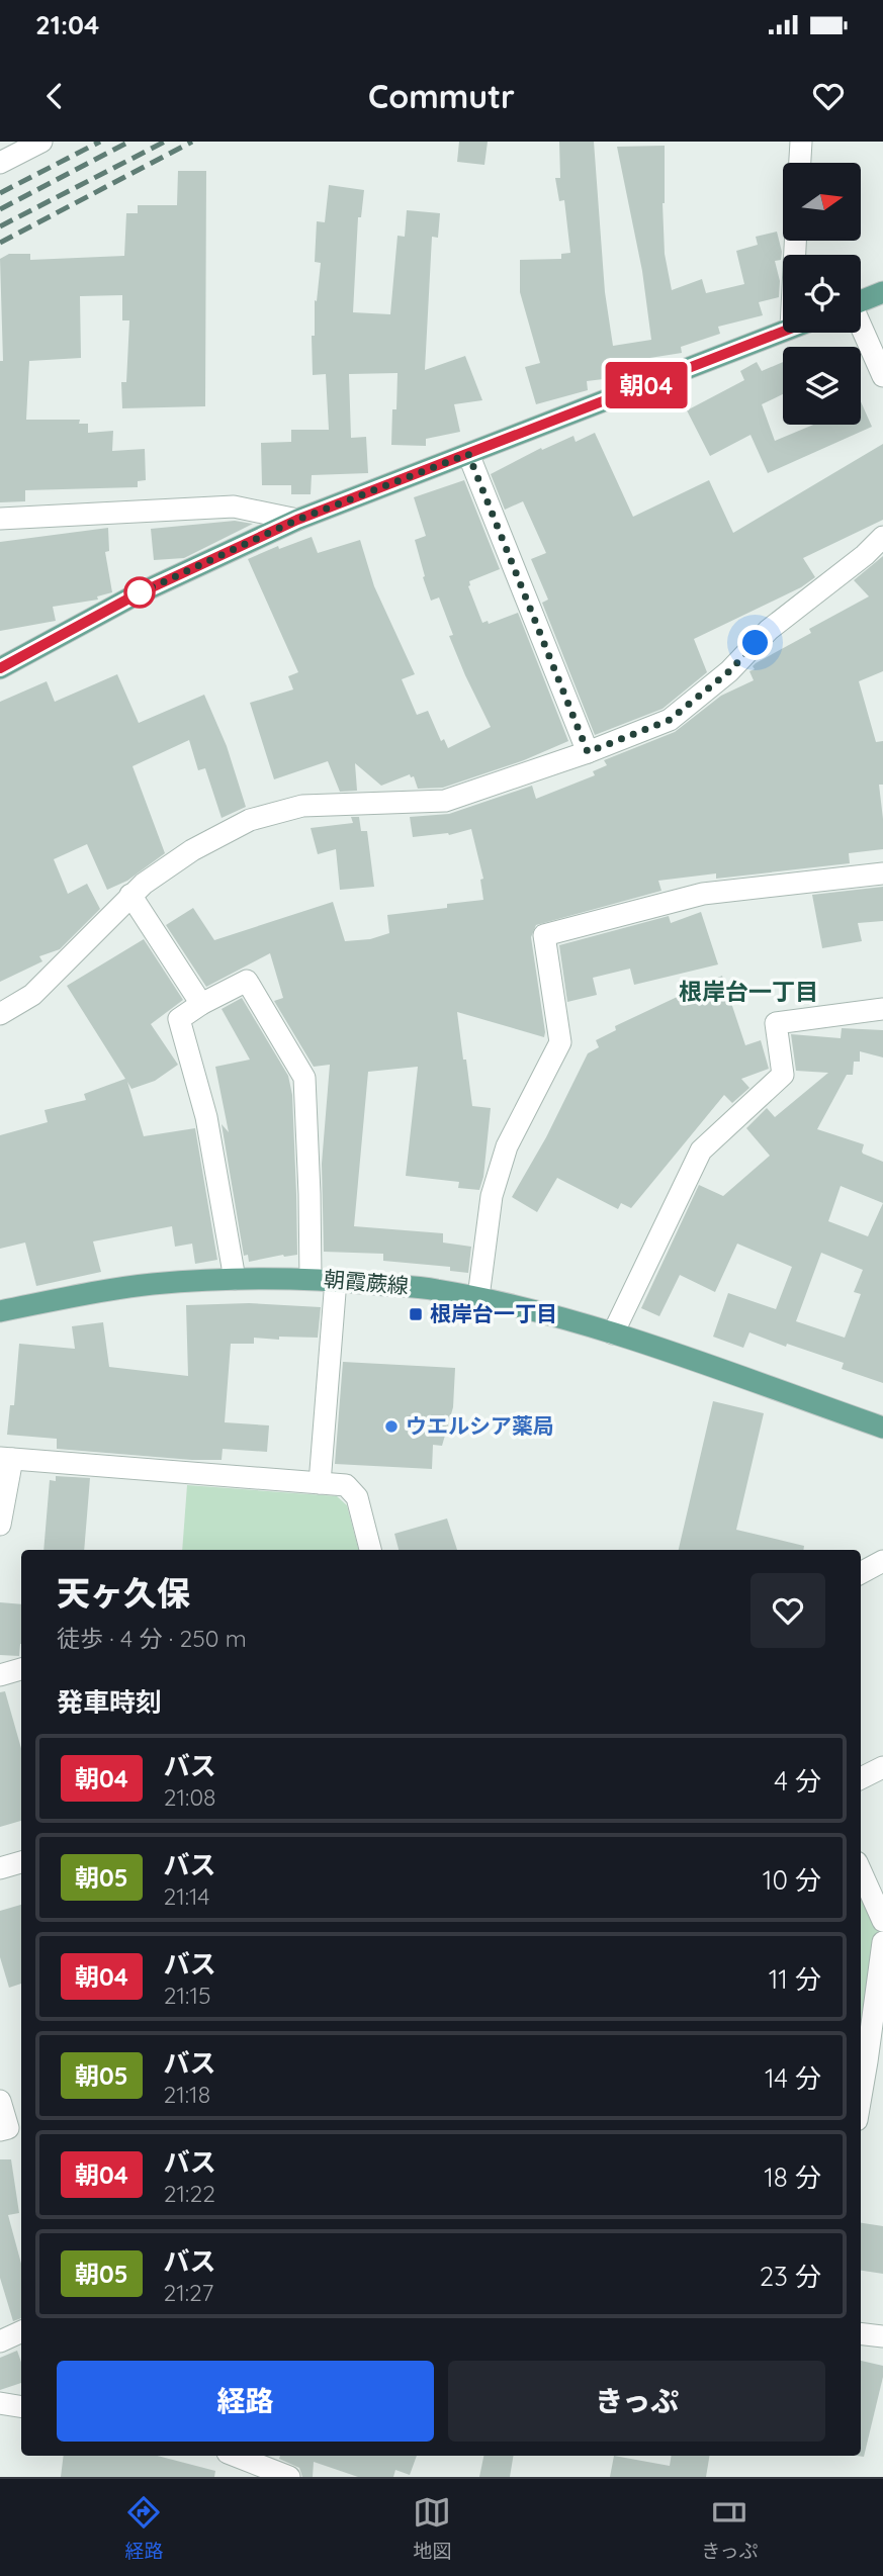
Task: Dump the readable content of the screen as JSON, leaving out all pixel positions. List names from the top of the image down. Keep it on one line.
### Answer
{"streets":{"main road":["朝霞蕨線"]},"districts":["根岸台一丁目"],"places":{"transit":["根岸台一丁目"],"other":["ウエルシア薬局"]},"lines":["bus line 朝04"],"north":"right","page":{"status":"21:04","header":"Commutr","on_map":"朝04","heading":[["天ヶ久保","徒歩 · 4 分 · 250 m"],"発車時刻"],"list":[{"mark":"朝04","name":"バス","note":"21:08","value":"4 分"},{"mark":"朝05","name":"バス","note":"21:14","value":"10 分"},{"mark":"朝04","name":"バス","note":"21:15","value":"11 分"},{"mark":"朝05","name":"バス","note":"21:18","value":"14 分"},{"mark":"朝04","name":"バス","note":"21:22","value":"18 分"},{"mark":"朝05","name":"バス","note":"21:27","value":"23 分"}],"buttons":["経路","きっぷ"],"tabs":["経路","地図","きっぷ"]}}
